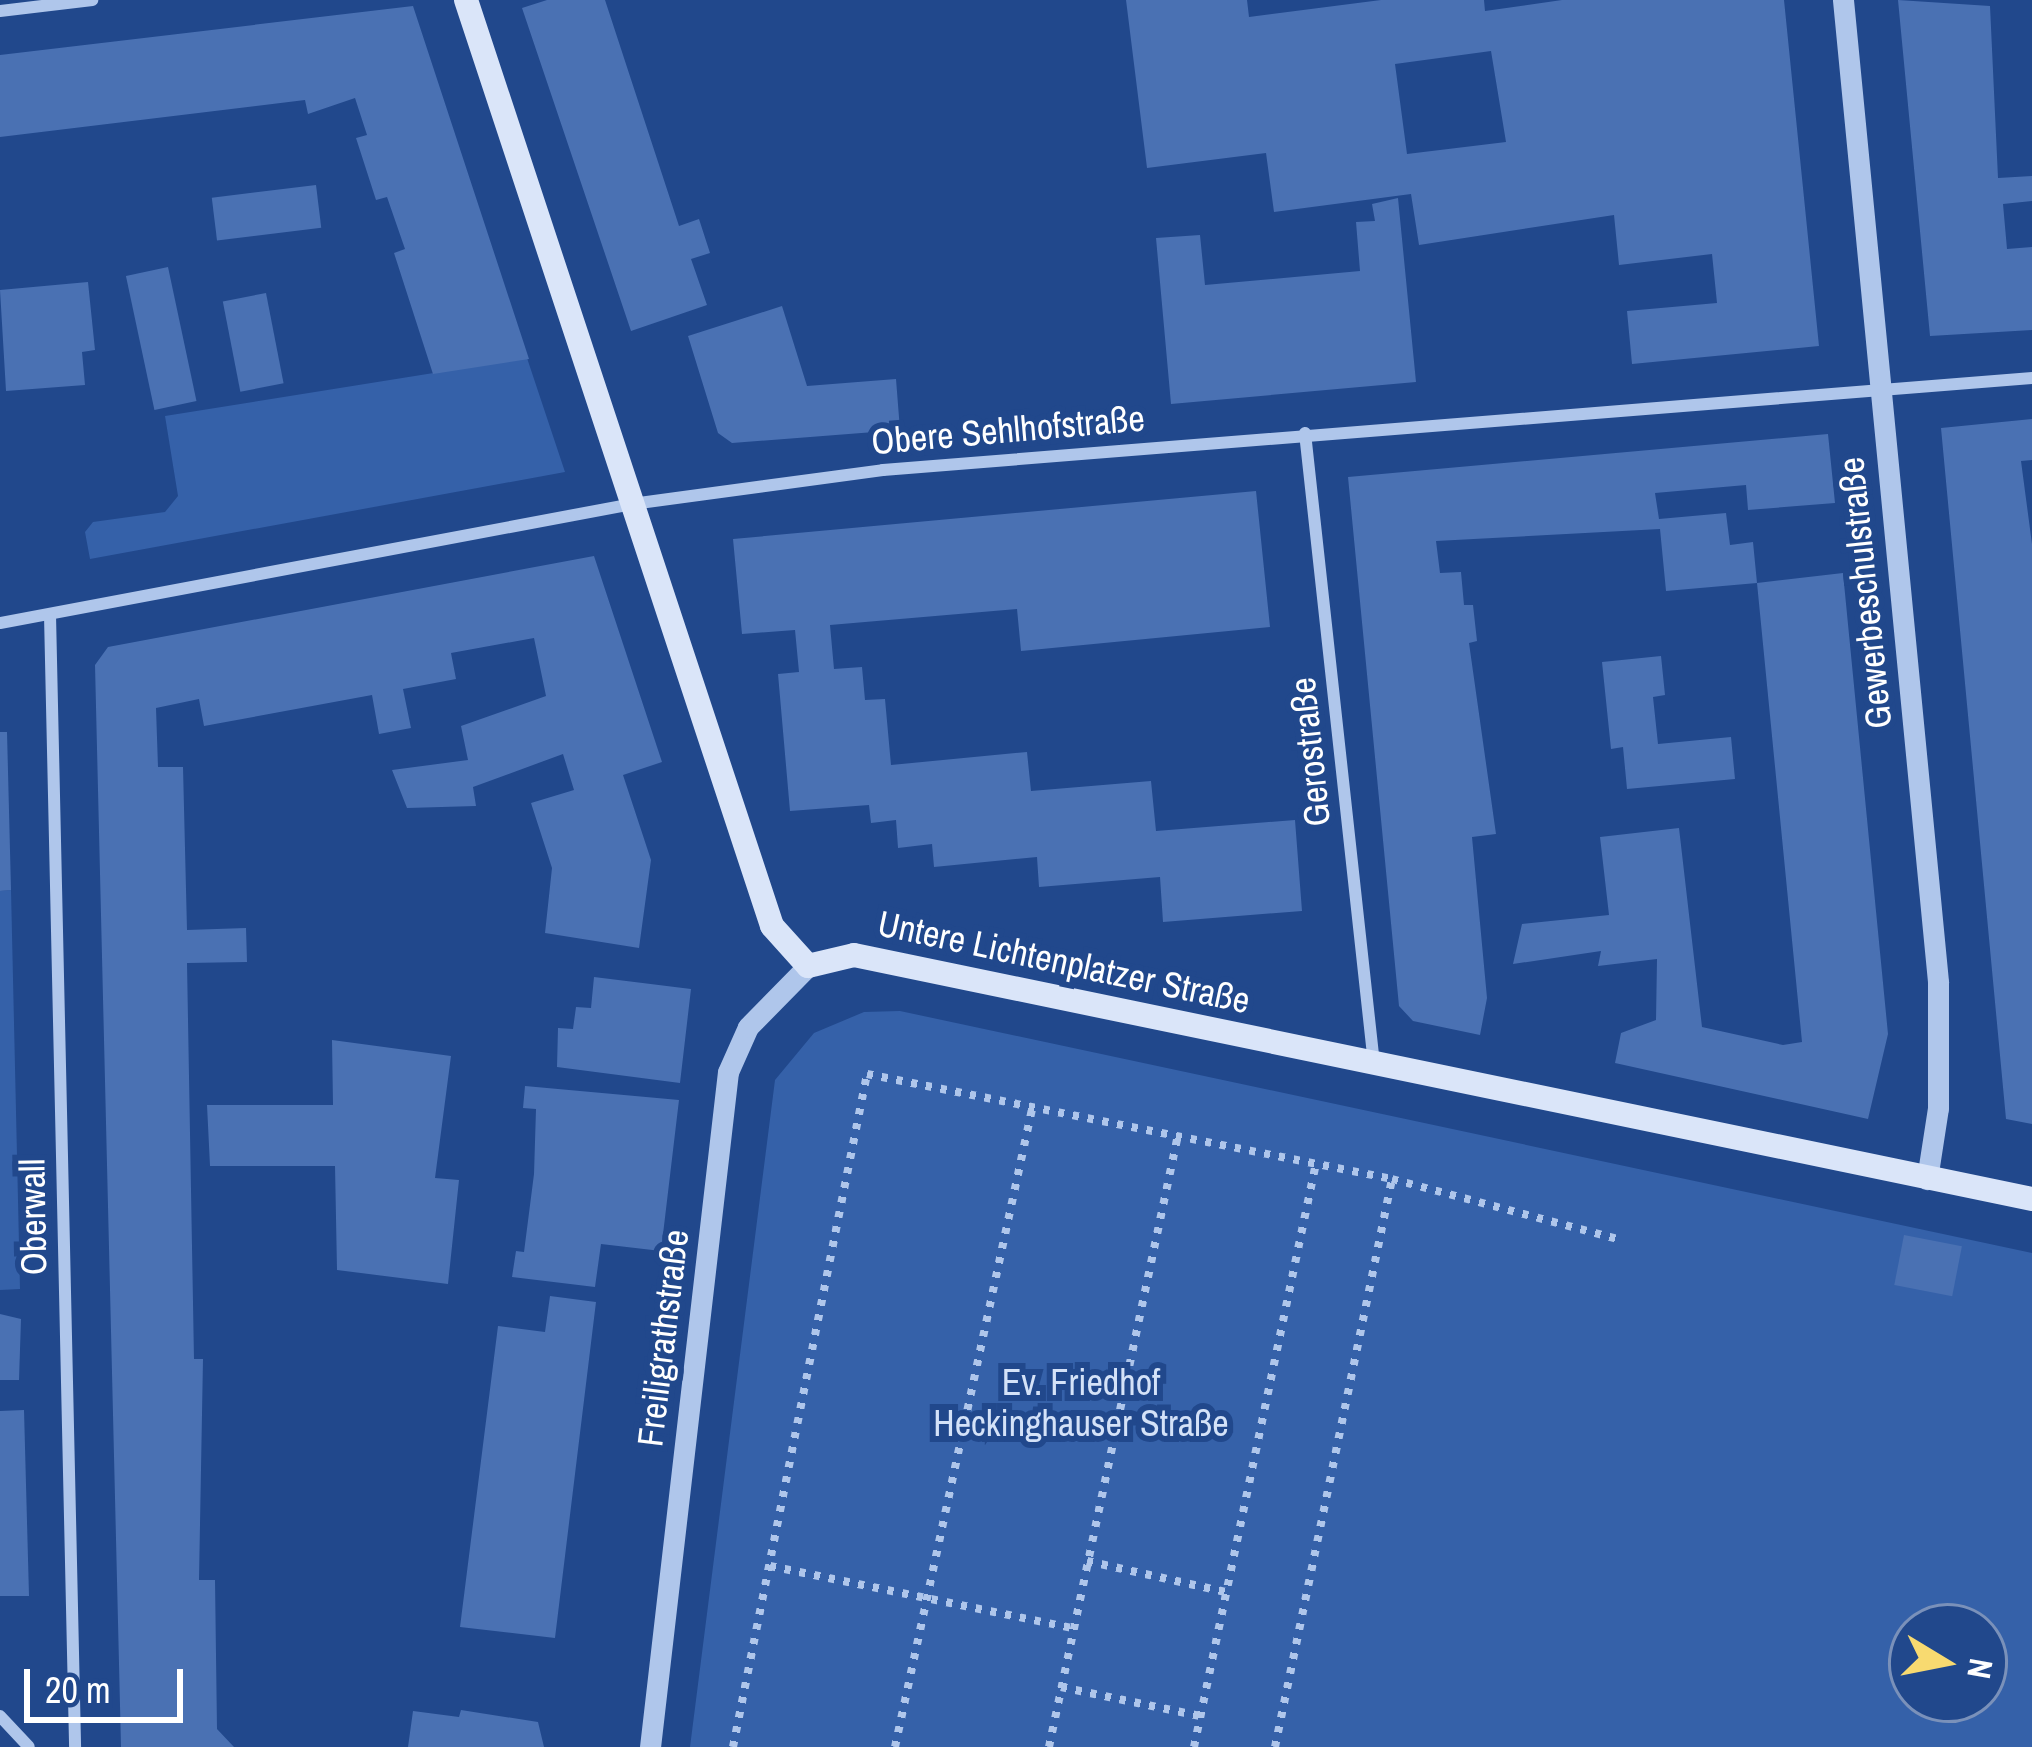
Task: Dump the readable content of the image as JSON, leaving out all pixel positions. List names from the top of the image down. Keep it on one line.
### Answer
{"streets":{"main road":["Untere Lichtenplatzer Straße"],"street":["Obere Sehlhofstraße","Gewerbeschulstraße","Gerostraße","Oberwall","Freiligrathstraße"]},"crossings":[["Obere Sehlhofstraße","Gewerbeschulstraße"],["Obere Sehlhofstraße","Gerostraße"],["Obere Sehlhofstraße","Oberwall"],["Gewerbeschulstraße","Untere Lichtenplatzer Straße"],["Gerostraße","Untere Lichtenplatzer Straße"],["Untere Lichtenplatzer Straße","Freiligrathstraße"]],"parks":["Ev. Friedhof Heckinghauser Straße"],"scale_bar":"20 m","north":"right"}
